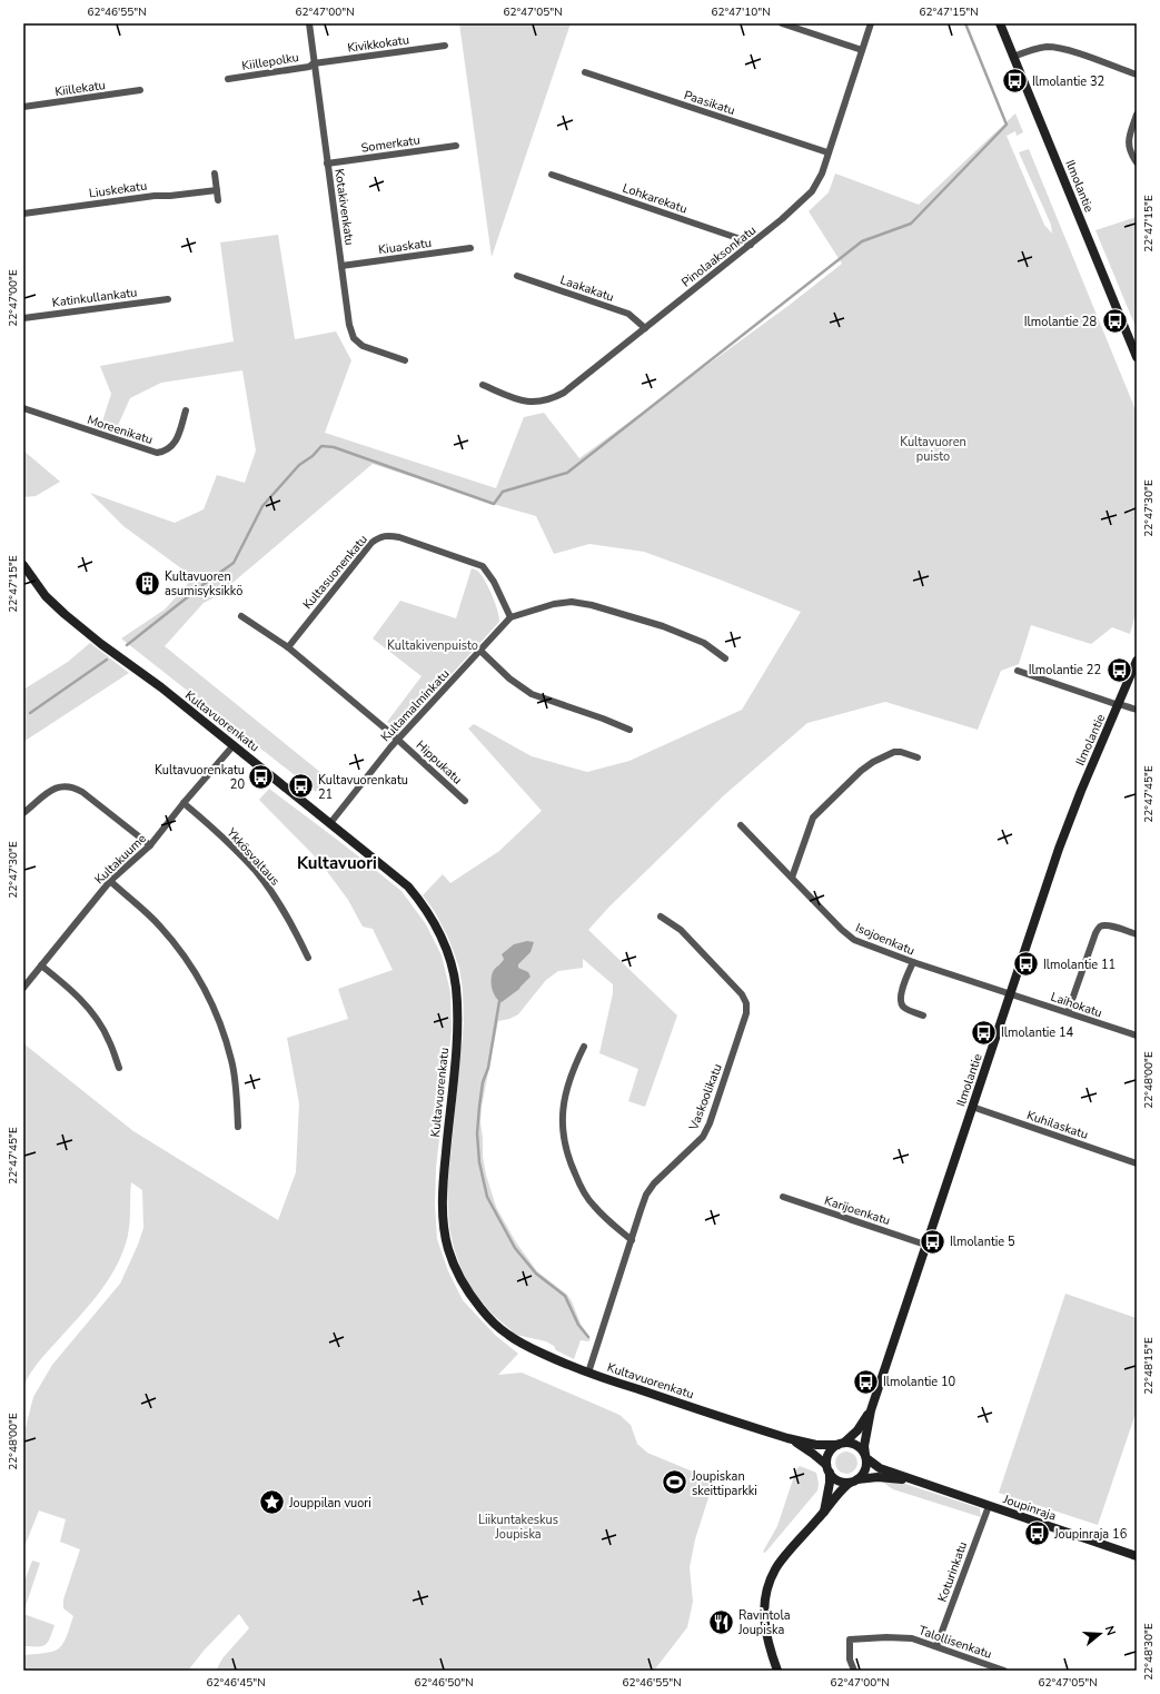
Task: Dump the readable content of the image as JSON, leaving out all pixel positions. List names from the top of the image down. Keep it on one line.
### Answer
{"streets":{"street":["Kivikkokatu","Kiillepolku","Kiillekatu","Paasikatu","Somerkatu","Ilmolantie","Liuskekatu","Lohkarekatu","Kotakivenkatu","Kiuaskatu","Pinolaaksonkatu","Laakakatu","Katinkullankatu","Moreenikatu","Kultasuonenkatu","Kultamalminkatu","Kultavuorenkatu","Hippukatu","Ykkösvaltaus","Kultakuume","Isojoenkatu","Laihokatu","Vaskoolikatu","Kuhilaskatu","Karijoenkatu","Joupinraja","Koturinkatu","Talollisenkatu"]},"crossings":[["Kivikkokatu","Kiillepolku"],["Kivikkokatu","Kotakivenkatu"],["Kiillepolku","Kotakivenkatu"],["Paasikatu","Pinolaaksonkatu"],["Somerkatu","Kotakivenkatu"],["Ilmolantie","Kultavuorenkatu"],["Ilmolantie","Isojoenkatu"],["Ilmolantie","Laihokatu"],["Ilmolantie","Kuhilaskatu"],["Ilmolantie","Karijoenkatu"],["Ilmolantie","Joupinraja"],["Lohkarekatu","Pinolaaksonkatu"],["Kotakivenkatu","Kiuaskatu"],["Pinolaaksonkatu","Laakakatu"],["Kultasuonenkatu","Kultamalminkatu"],["Kultamalminkatu","Kultavuorenkatu"],["Kultamalminkatu","Hippukatu"],["Kultavuorenkatu","Kultakuume"],["Kultavuorenkatu","Vaskoolikatu"],["Kultavuorenkatu","Joupinraja"],["Ykkösvaltaus","Kultakuume"],["Isojoenkatu","Laihokatu"],["Joupinraja","Koturinkatu"],["Koturinkatu","Talollisenkatu"]],"districts":["Kultavuori"],"parks":["Kultavuoren puisto","Kultakivenpuisto","Liikuntakeskus Joupiska"],"places":{"bus stop":["Ilmolantie 32","Ilmolantie 28","Ilmolantie 22","Kultavuorenkatu 20","Kultavuorenkatu 21","Ilmolantie 11","Ilmolantie 14","Ilmolantie 5","Ilmolantie 10","Joupinraja 16"],"building":["Kultavuoren asumisyksikkö"],"sports":["Joupiskan skeittiparkki"],"place":["Jouppilan vuori"],"restaurant":["Ravintola Joupiska"]},"north":"right","coordinates":["62°46'55\"N","62°47'00\"N","62°47'05\"N","62°47'10\"N","62°47'15\"N","22°47'15\"E","22°47'00\"E","22°47'30\"E","22°47'45\"E","22°48'00\"E","22°48'15\"E","22°48'30\"E","62°46'45\"N","62°46'50\"N"]}
